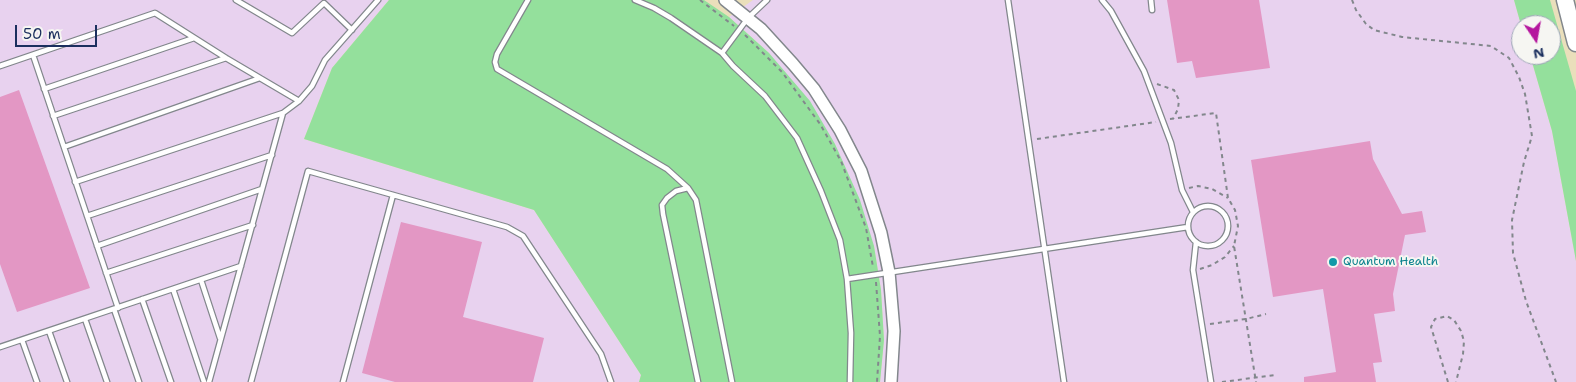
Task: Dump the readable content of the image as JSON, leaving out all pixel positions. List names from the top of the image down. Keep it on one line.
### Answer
{"places":["Quantum Health"],"scale_bar":"50 m","north":"bottom"}
